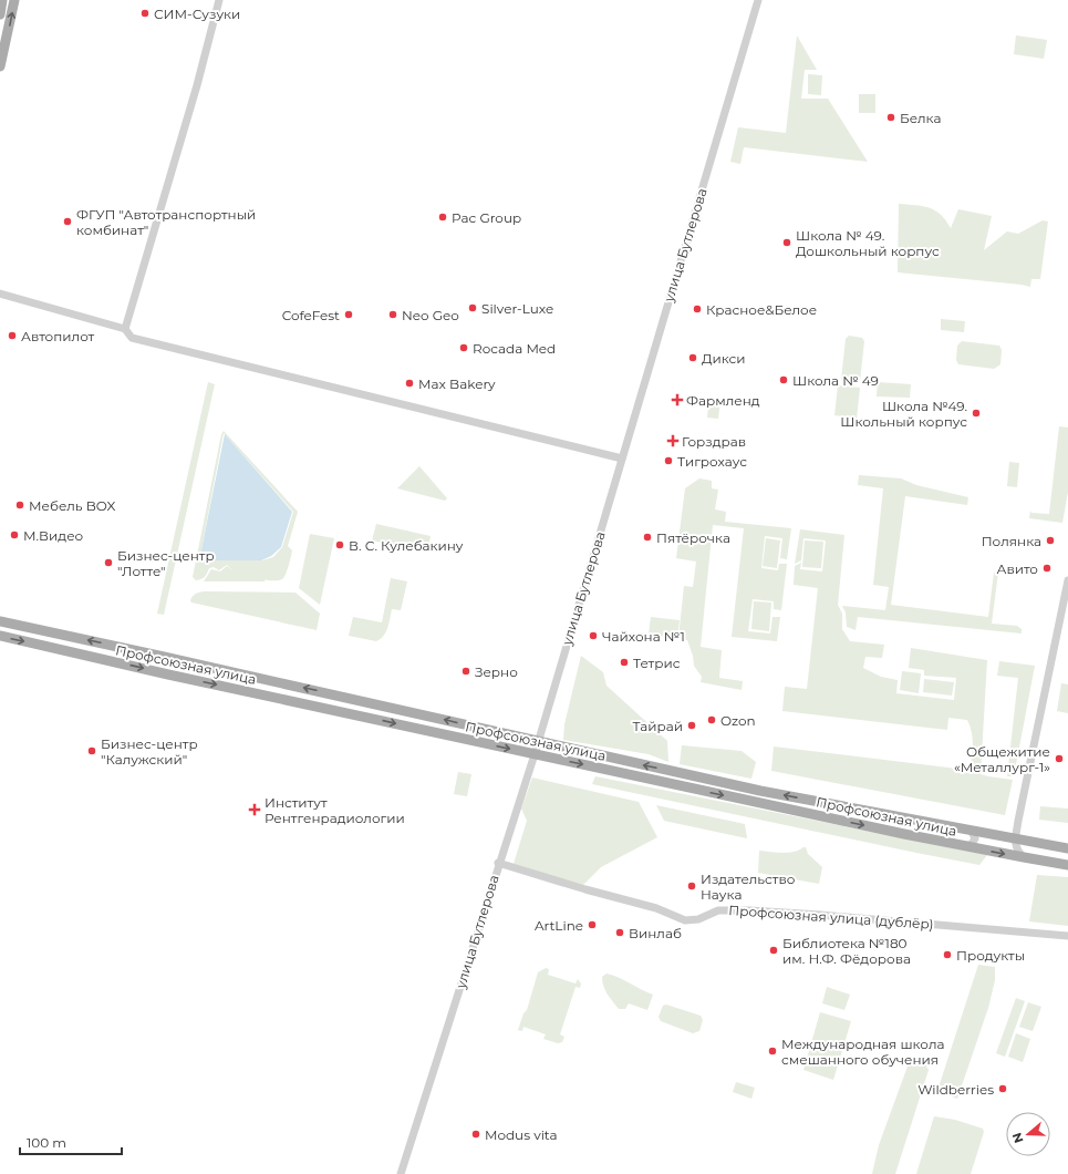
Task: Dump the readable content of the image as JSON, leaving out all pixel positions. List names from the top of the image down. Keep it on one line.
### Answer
{"streets":{"main road":["Профсоюзная улица"],"street":["улица Бутлерова","Профсоюзная улица (дублёр)"]},"crossings":[["улица Бутлерова","Профсоюзная улица"],["улица Бутлерова","Профсоюзная улица (дублёр)"]],"places":{"other":["СИМ-Сузуки","Белка","Pac Group","ФГУП \"Автотранспортный комбинат\"","Школа № 49. Дошкольный корпус","Silver-Luxe","Красное&Белое","CofeFest","Neo Geo","Автопилот","Rocada Med","Дикси","Школа № 49","Max Bakery","Школа №49. Школьный корпус","Тигрохаус","Мебель BOX","М.Видео","Пятёрочка","Полянка","В. С. Кулебакину","Бизнес-центр \"Лотте\"","Авито","Чайхона №1","Тетрис","Зерно","Ozon","Тайрай","Бизнес-центр \"Калужский\"","Общежитие «Металлург-1»","Издательство Наука","ArtLine","Винлаб","Библиотека №180 им. Н.Ф. Фёдорова","Продукты","Международная школа смешанного обучения","Wildberries","Modus vita"],"health":["Фармленд","Горздрав","Институт Рентгенрадиологии"]},"scale_bar":"100 m","north":"left"}
